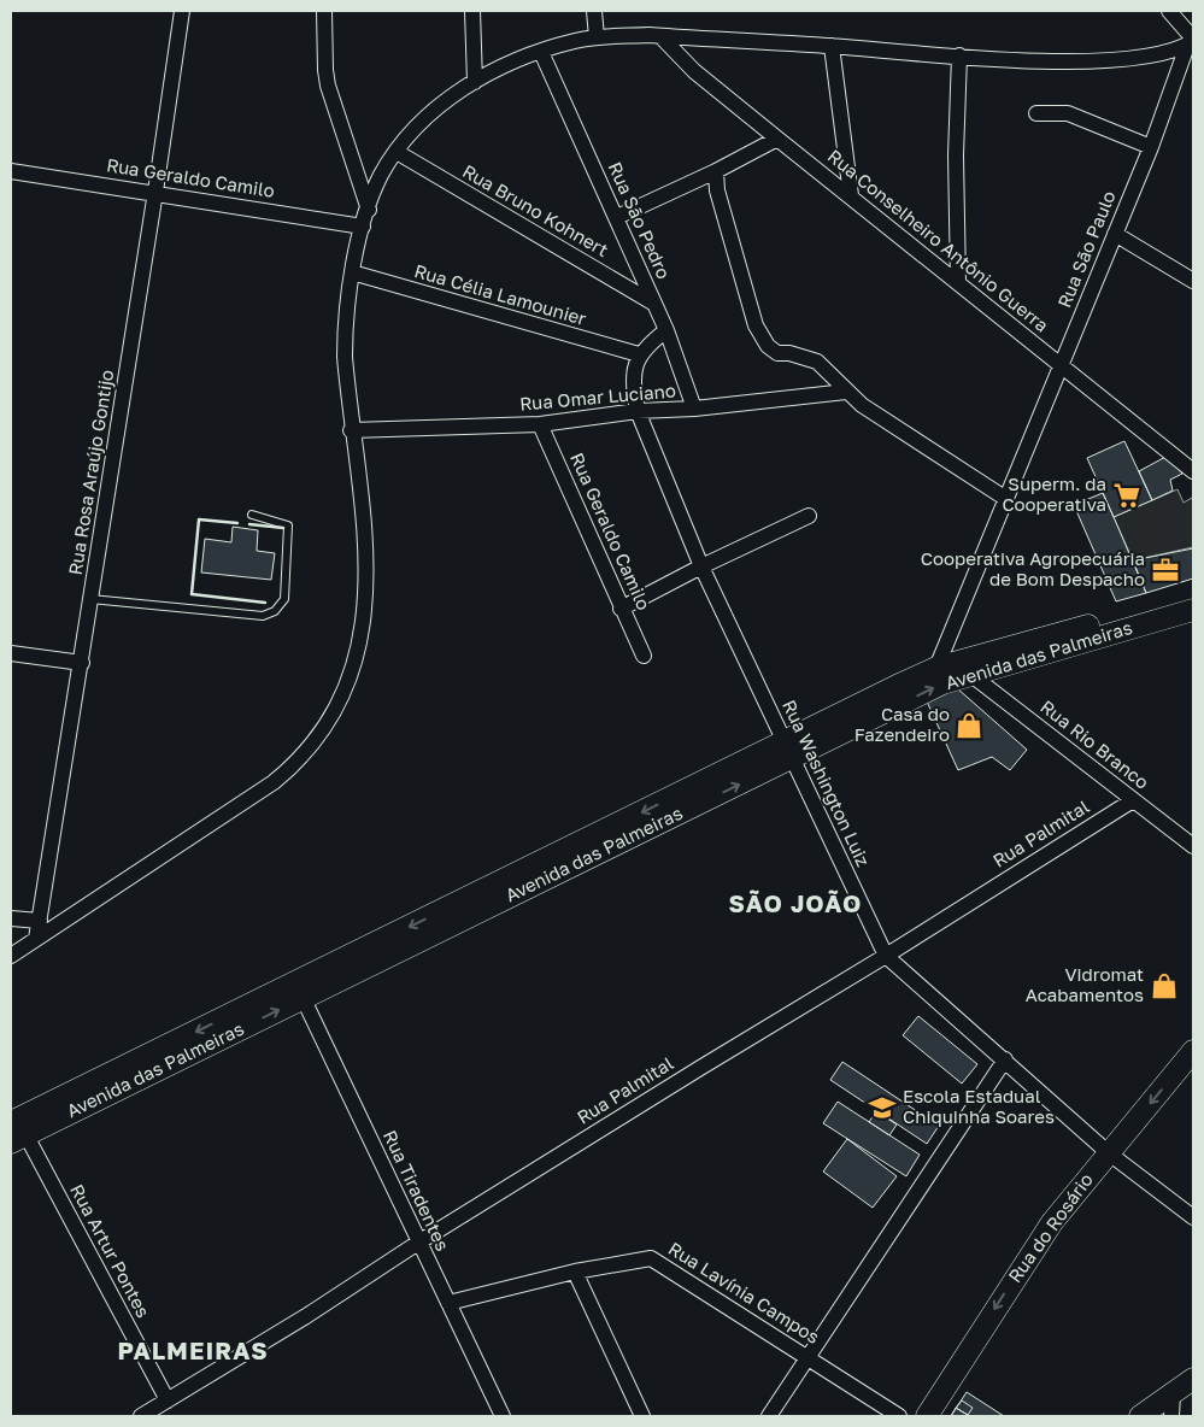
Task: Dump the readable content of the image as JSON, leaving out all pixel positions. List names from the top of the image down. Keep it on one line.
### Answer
{"streets":{"main road":["Avenida das Palmeiras","Rua do Rosário"],"street":["Rua Geraldo Camilo","Rua Bruno Kohnert","Rua São Pedro","Rua Conselheiro Antônio Guerra","Rua São Paulo","Rua Célia Lamounier","Rua Omar Luciano","Rua Rosa Araújo Gontijo","Rua Rio Branco","Rua Washington Luiz","Rua Palmital","Rua Tiradentes","Rua Artur Pontes","Rua Lavínia Campos"]},"crossings":[["Rua Geraldo Camilo","Rua Omar Luciano"],["Rua Geraldo Camilo","Rua Rosa Araújo Gontijo"],["Rua Bruno Kohnert","Rua São Pedro"],["Rua São Pedro","Rua Omar Luciano"],["Rua Conselheiro Antônio Guerra","Rua São Paulo"],["Rua São Paulo","Avenida das Palmeiras"],["Rua Célia Lamounier","Rua Washington Luiz"],["Rua Omar Luciano","Rua Washington Luiz"],["Avenida das Palmeiras","Rua Rio Branco"],["Avenida das Palmeiras","Rua Washington Luiz"],["Avenida das Palmeiras","Rua Tiradentes"],["Avenida das Palmeiras","Rua Artur Pontes"],["Rua Rio Branco","Rua Palmital"],["Rua Washington Luiz","Rua Palmital"],["Rua Washington Luiz","Rua do Rosário"],["Rua Palmital","Rua Tiradentes"],["Rua Palmital","Rua Artur Pontes"],["Rua Tiradentes","Rua Lavínia Campos"]],"one_way":["Rua do Rosário"],"districts":["SÃO JOÃO","PALMEIRAS"],"places":{"supermarket":["Superm. da Cooperativa"],"office":["Cooperativa Agropecuária de Bom Despacho"],"shop":["Casa do Fazendeiro","Vidromat Acabamentos"],"school or university":["Escola Estadual Chiquinha Soares"]}}
